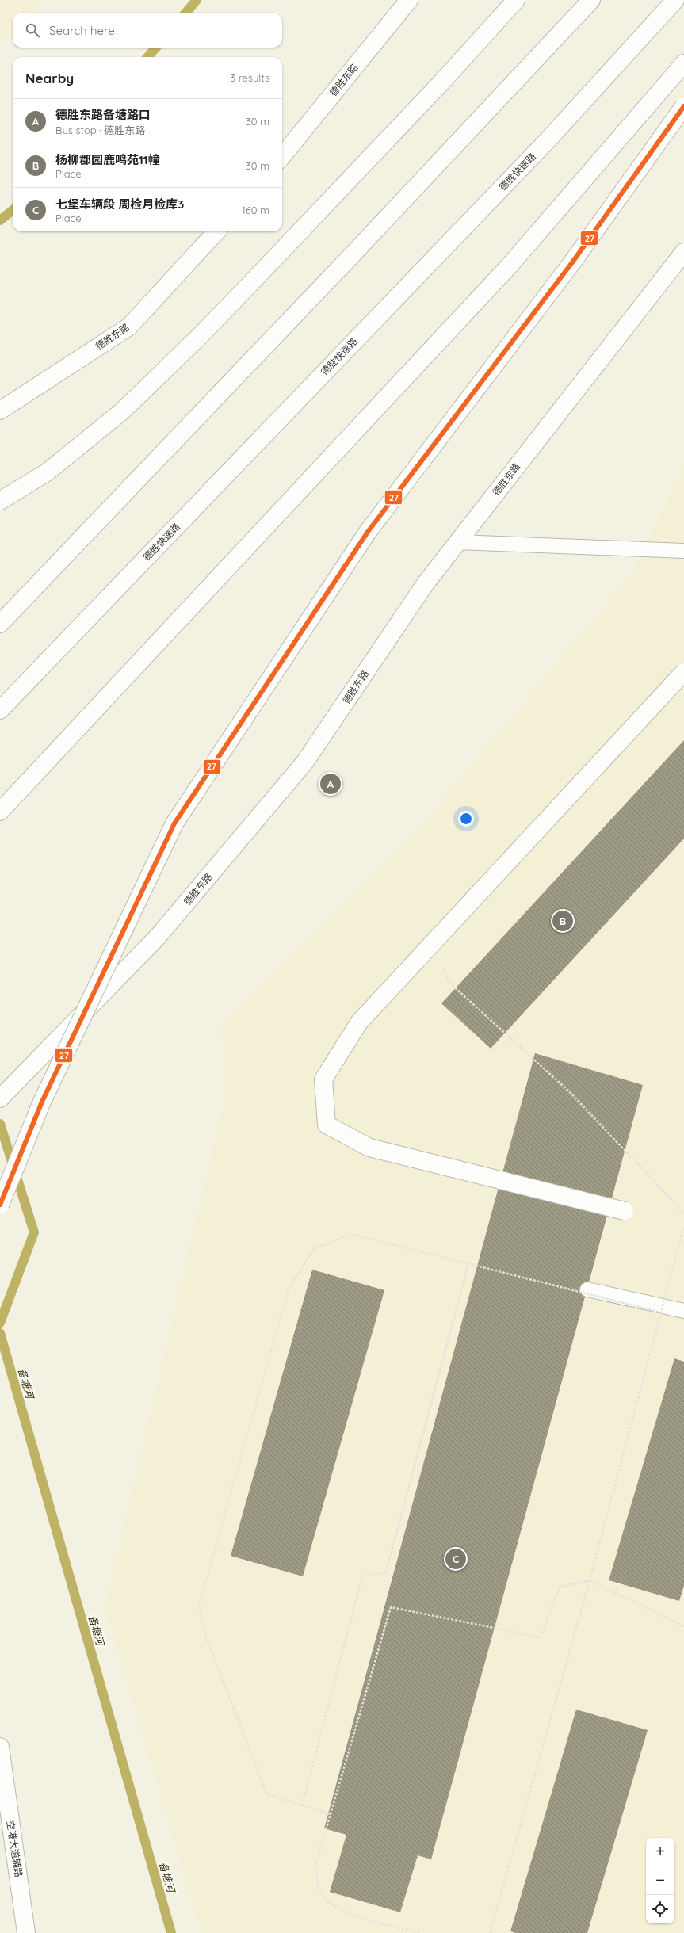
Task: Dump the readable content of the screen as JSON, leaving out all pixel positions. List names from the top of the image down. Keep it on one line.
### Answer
{"streets":{"main road":["德胜东路","德胜快速路","空港大道辅路"]},"water":["备塘河"],"lines":["transit line 27"],"page":{"search":"Search here","heading":["Nearby","3 results"],"list":[{"mark":"A","name":"德胜东路备塘路口","note":"Bus stop · 德胜东路","value":"30 m"},{"mark":"B","name":"杨柳郡园鹿鸣苑11幢","note":"Place","value":"30 m"},{"mark":"C","name":"七堡车辆段 周检月检库3","note":"Place","value":"160 m"}],"pins":["A","B","C"],"map_buttons":["+","−"]}}
